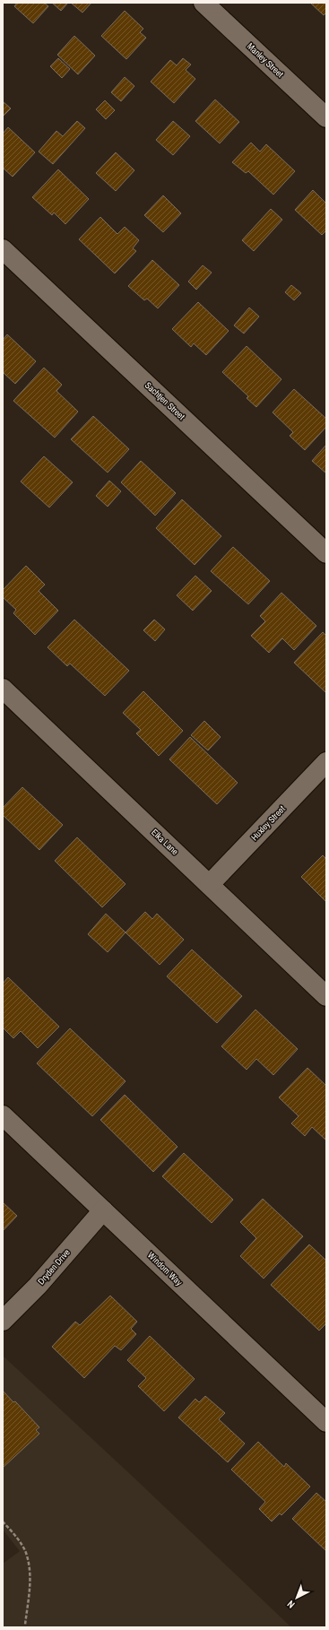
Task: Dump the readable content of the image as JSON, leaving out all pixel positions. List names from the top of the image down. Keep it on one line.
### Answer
{"streets":{"street":["Manley Street","Sachtjen Street","Huxley Street","Elka Lane","Dryden Drive","Windom Way"]},"crossings":[["Huxley Street","Elka Lane"],["Dryden Drive","Windom Way"]],"north":"bottom left"}
